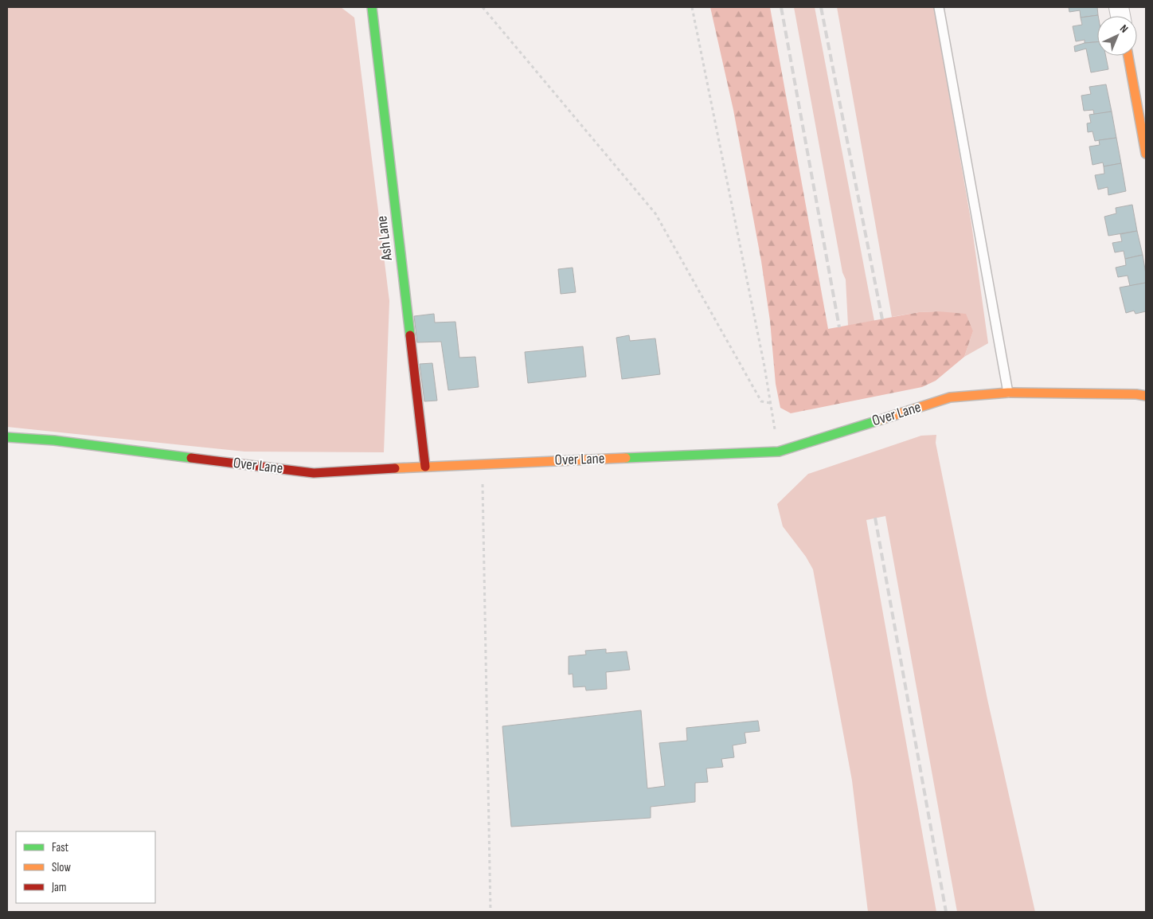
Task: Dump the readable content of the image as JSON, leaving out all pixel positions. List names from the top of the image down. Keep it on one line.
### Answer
{"streets":{"street":["Ash Lane","Over Lane"]},"crossings":[["Ash Lane","Over Lane"]],"legend":["Fast","Slow","Jam"],"north":"top right"}
